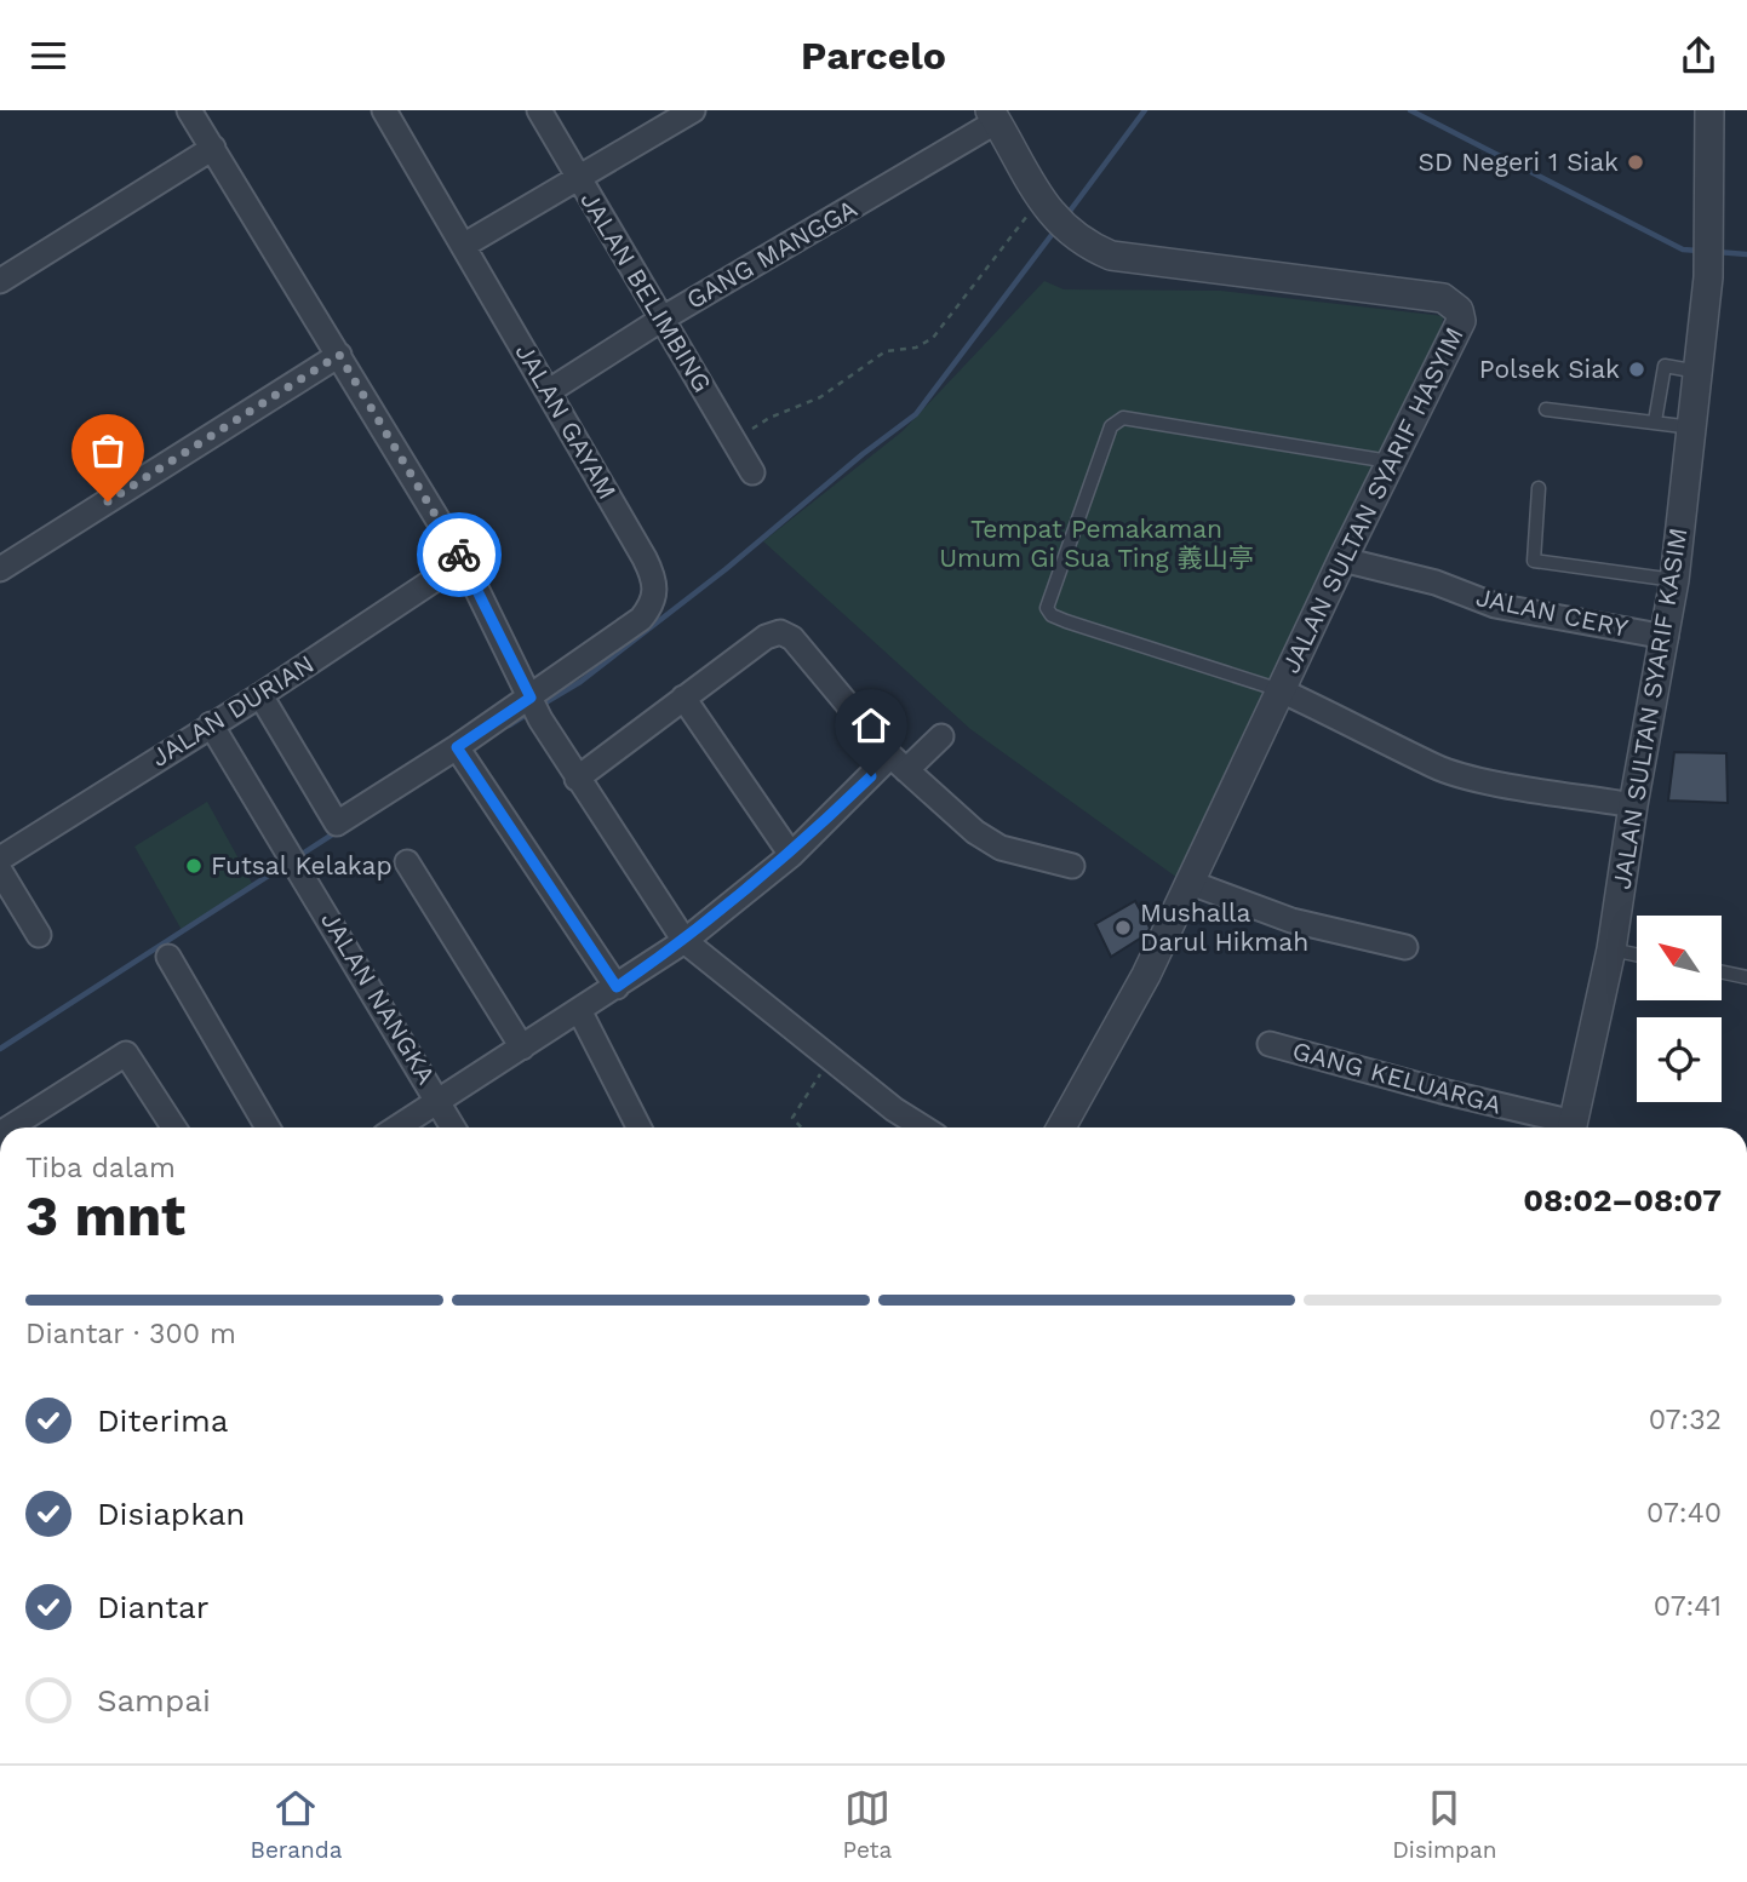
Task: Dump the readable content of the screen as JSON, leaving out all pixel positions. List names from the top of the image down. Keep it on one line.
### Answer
{"streets":{"street":["GANG MANGGA","JALAN BELIMBING","JALAN GAYAM","JALAN SULTAN SYARIF HASYIM","JALAN CERY","JALAN SULTAN SYARIF KASIM","JALAN DURIAN","JALAN NANGKA","GANG KELUARGA"]},"crossings":[["GANG MANGGA","JALAN BELIMBING"],["GANG MANGGA","JALAN GAYAM"],["GANG MANGGA","JALAN SULTAN SYARIF HASYIM"],["JALAN GAYAM","JALAN DURIAN"],["JALAN SULTAN SYARIF HASYIM","JALAN CERY"],["JALAN CERY","JALAN SULTAN SYARIF KASIM"],["JALAN DURIAN","JALAN NANGKA"]],"parks":["Tempat Pemakaman Umum Gi Sua Ting 義山亭"],"places":["SD Negeri 1 Siak","Polsek Siak","Futsal Kelakap","Mushalla Darul Hikmah"],"north":"top left","page":{"header":"Parcelo","heading":["3 mnt","Tiba dalam","08:02–08:07"],"bar":"Diantar · 300 m","list":[["Diterima","07:32"],["Disiapkan","07:40"],["Diantar","07:41"],"Sampai"],"tabs":["Beranda","Peta","Disimpan"]}}
